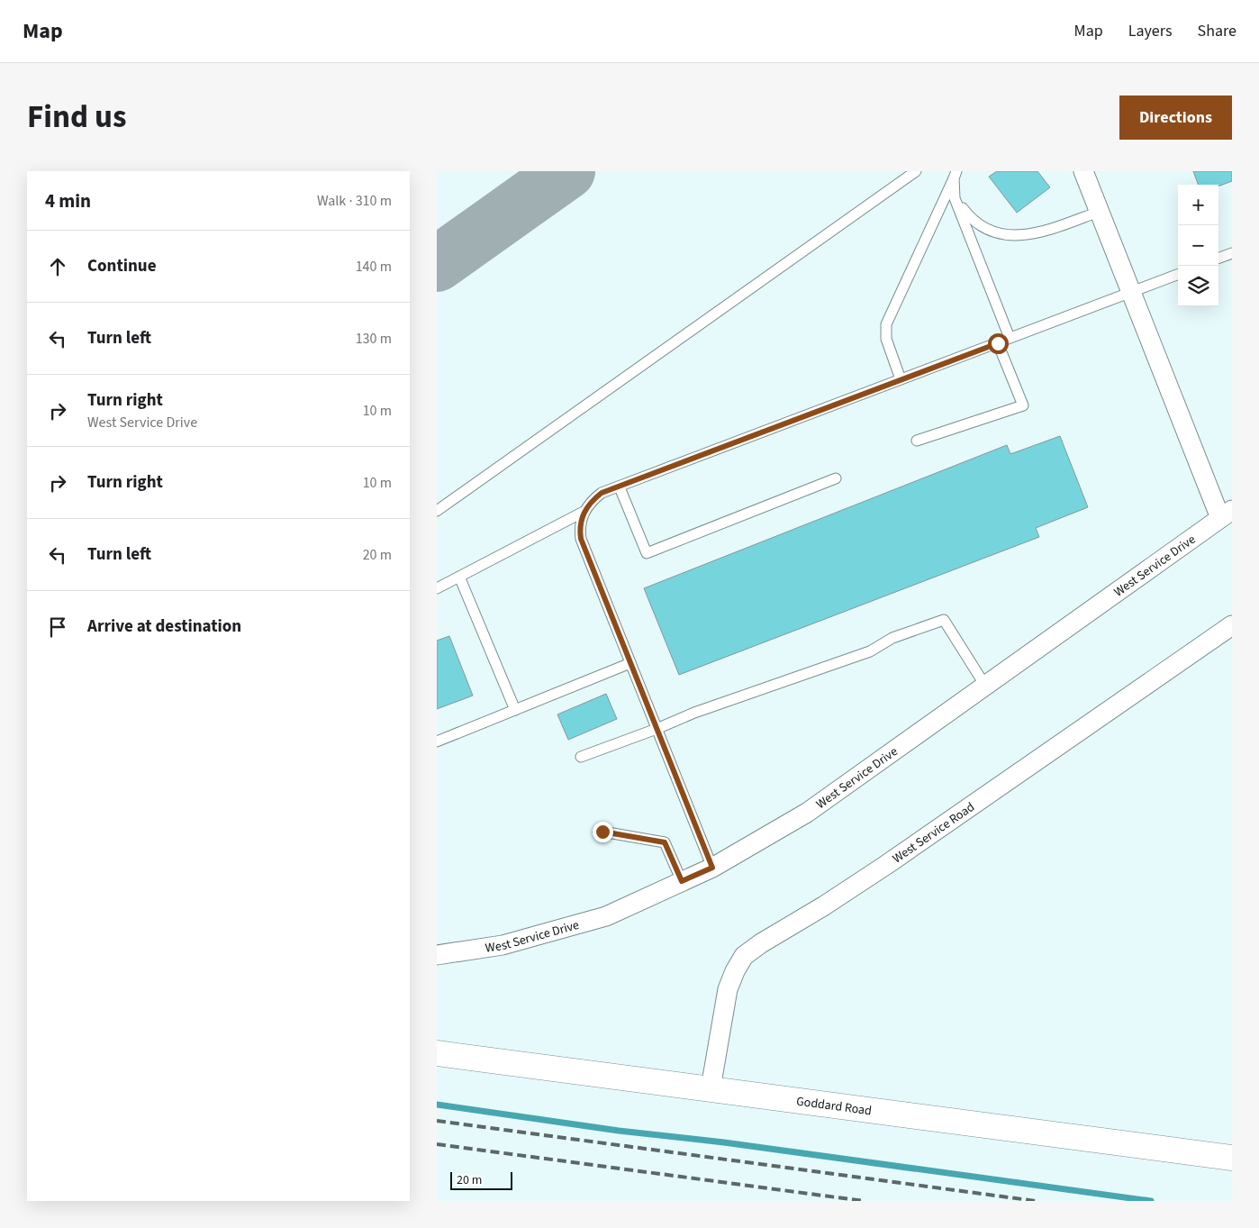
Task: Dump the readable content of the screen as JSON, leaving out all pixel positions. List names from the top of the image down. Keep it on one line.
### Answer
{"streets":{"main road":["Goddard Road"],"street":["West Service Drive","West Service Road"]},"crossings":[["West Service Road","Goddard Road"]],"scale_bar":"20 m","page":{"header":"Map","nav":["Map","Layers","Share"],"title":"Find us","buttons":"Directions","heading":["4 min","Walk · 310 m"],"map_buttons":["+","−"],"list":[["Continue","140 m"],["Turn left","130 m"],["Turn right","West Service Drive","10 m"],["Turn right","10 m"],["Turn left","20 m"],"Arrive at destination"],"scale":"20 m"}}
